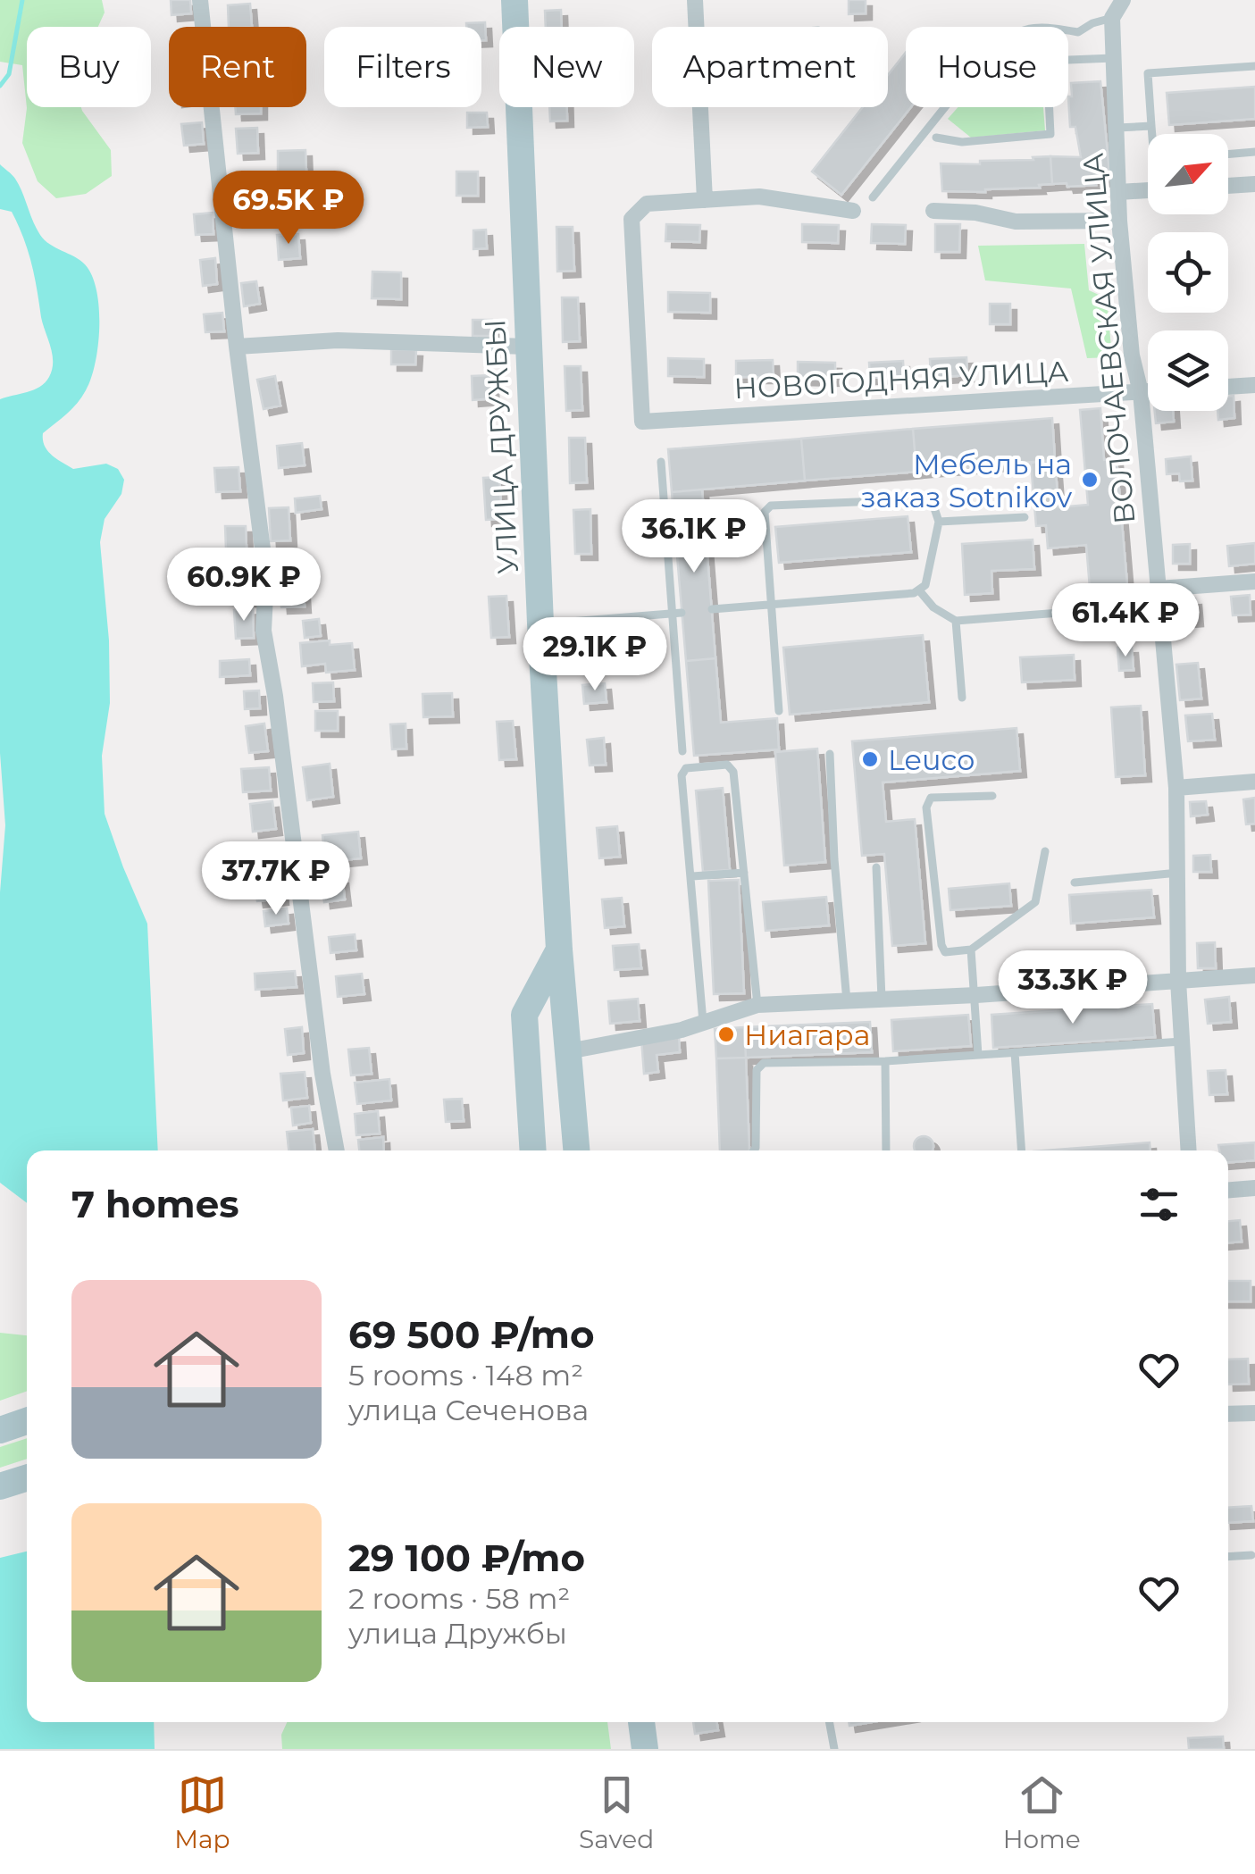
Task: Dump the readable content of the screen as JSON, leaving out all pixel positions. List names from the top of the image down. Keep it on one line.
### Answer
{"streets":{"main road":["УЛИЦА ДРУЖБЫ"],"street":["ВОЛОЧАЕВСКАЯ УЛИЦА","НОВОГОДНЯЯ УЛИЦА"]},"crossings":[["ВОЛОЧАЕВСКАЯ УЛИЦА","НОВОГОДНЯЯ УЛИЦА"]],"places":["Мебель на заказ Sotnikov","Leuco","Ниагара"],"north":"top right","page":{"chip":["Buy","Rent","Filters","New","Apartment","House"],"price":["69.5K ₽","36.1K ₽","60.9K ₽","61.4K ₽","29.1K ₽","37.7K ₽","33.3K ₽"],"heading":"7 homes","list":[{"name":"69 500 ₽/mo","note":"5 rooms · 148 m² · улица Сеченова"},{"name":"29 100 ₽/mo","note":"2 rooms · 58 m² · улица Дружбы"}],"tabs":["Map","Saved","Home"]}}
